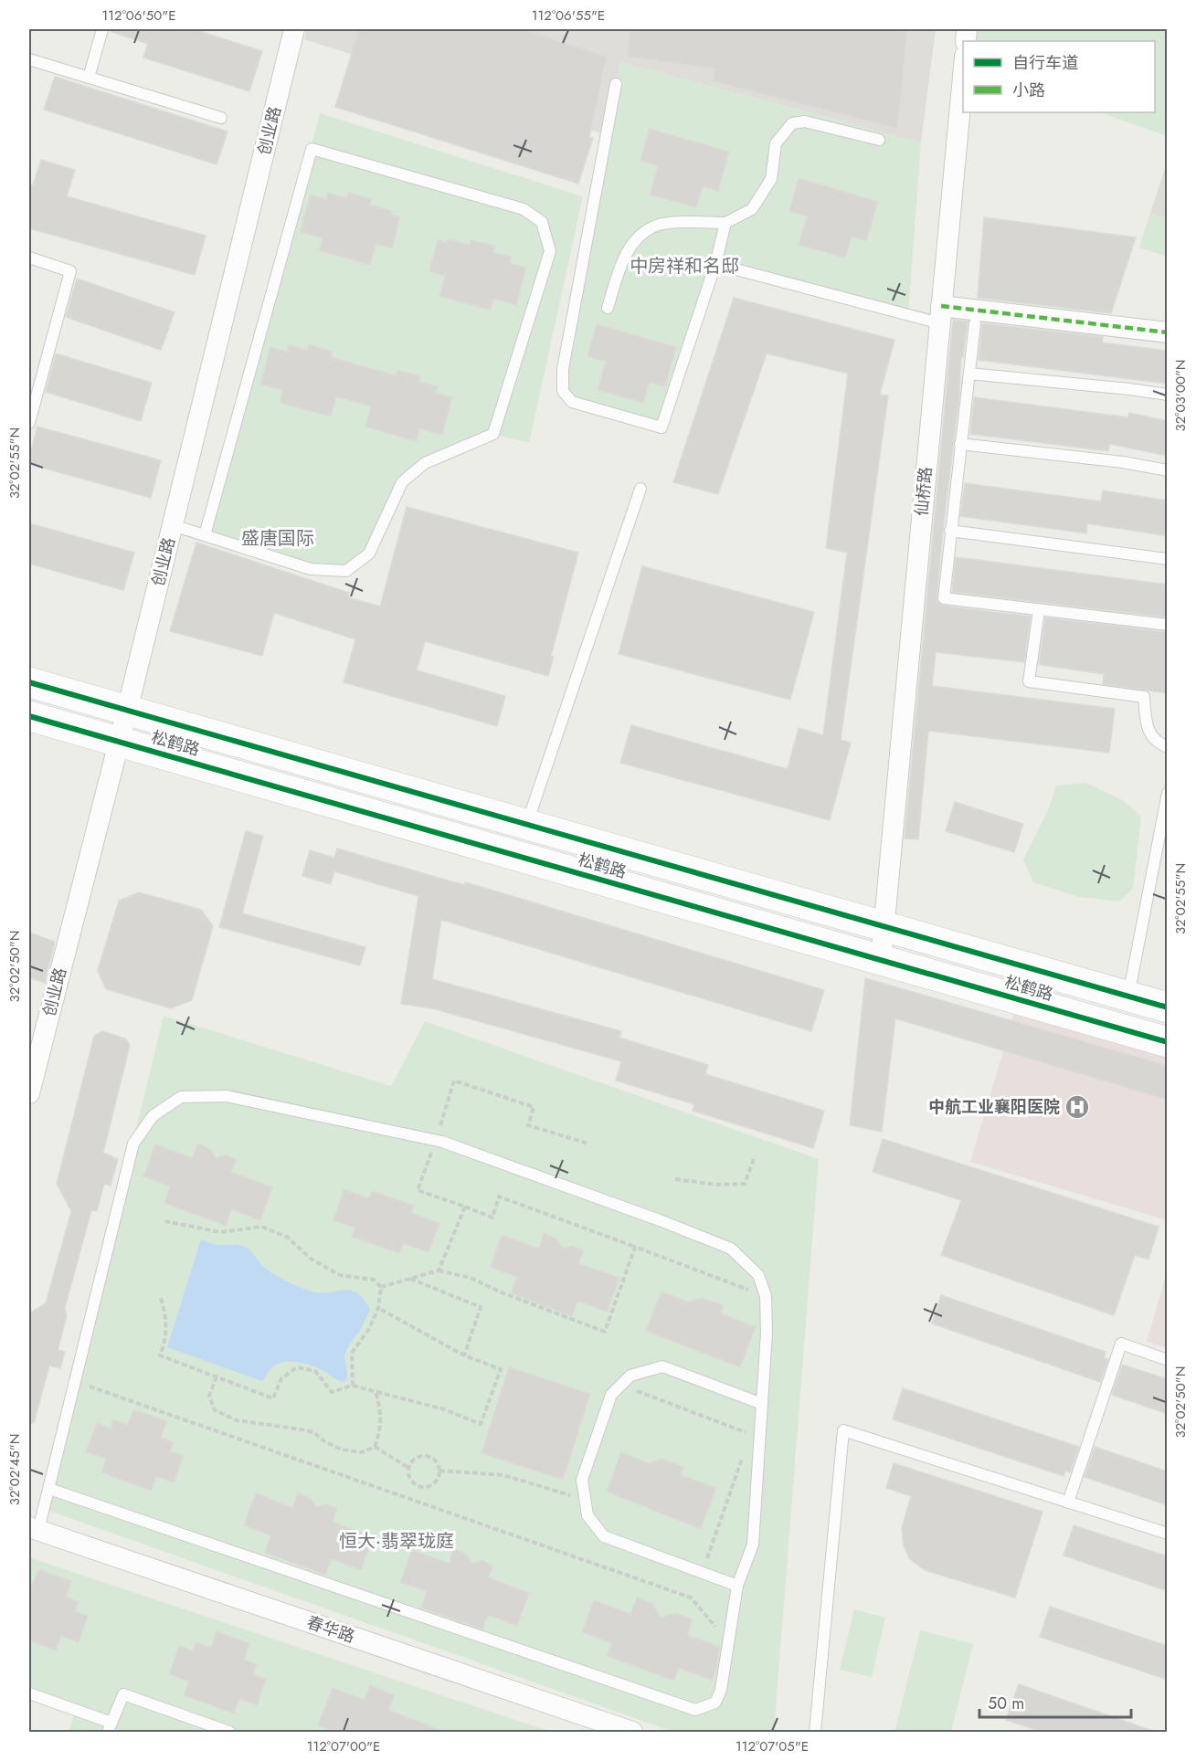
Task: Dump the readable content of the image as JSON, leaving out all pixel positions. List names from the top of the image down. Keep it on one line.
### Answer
{"streets":{"main road":["松鹤路"],"street":["创业路","仙桥路","春华路"]},"crossings":[["创业路","松鹤路"],["仙桥路","松鹤路"]],"districts":["中房祥和名邸","盛唐国际","恒大·翡翠珑庭"],"places":{"hospital":["中航工业襄阳医院"]},"legend":["自行车道","小路"],"scale_bar":"50 m","coordinates":["112°06'50\"E","112°06'55\"E","32°03'00\"N","32°02'55\"N","32°02'50\"N","32°02'45\"N","112°07'00\"E","112°07'05\"E"]}
